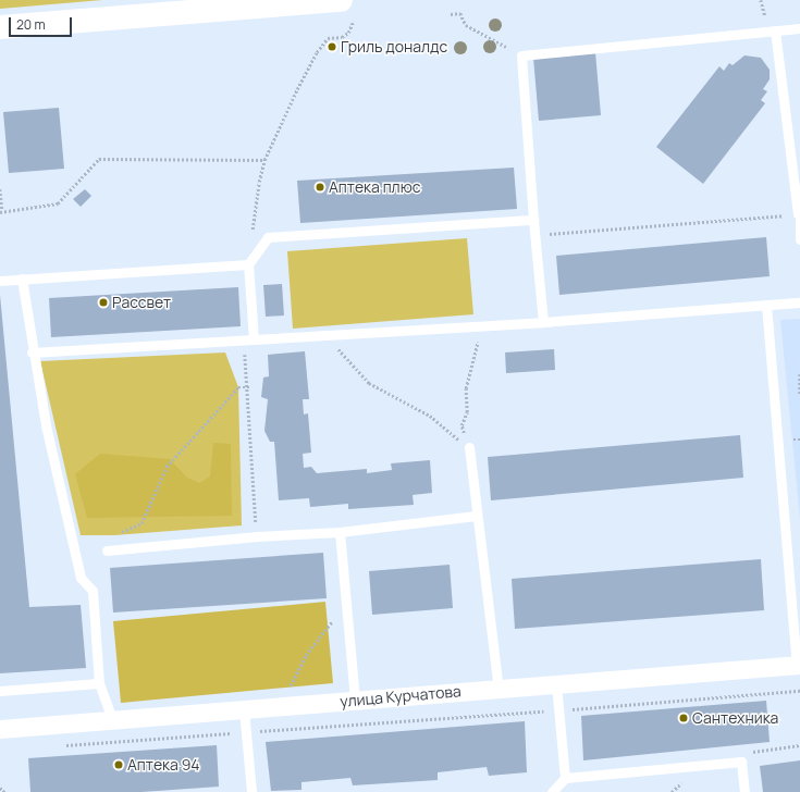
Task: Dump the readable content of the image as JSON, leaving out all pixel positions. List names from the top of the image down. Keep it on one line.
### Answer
{"streets":{"street":["улица Курчатова"]},"places":["Гриль доналдс","Аптека плюс","Рассвет","Сантехника","Аптека 94"],"scale_bar":"20 m"}
